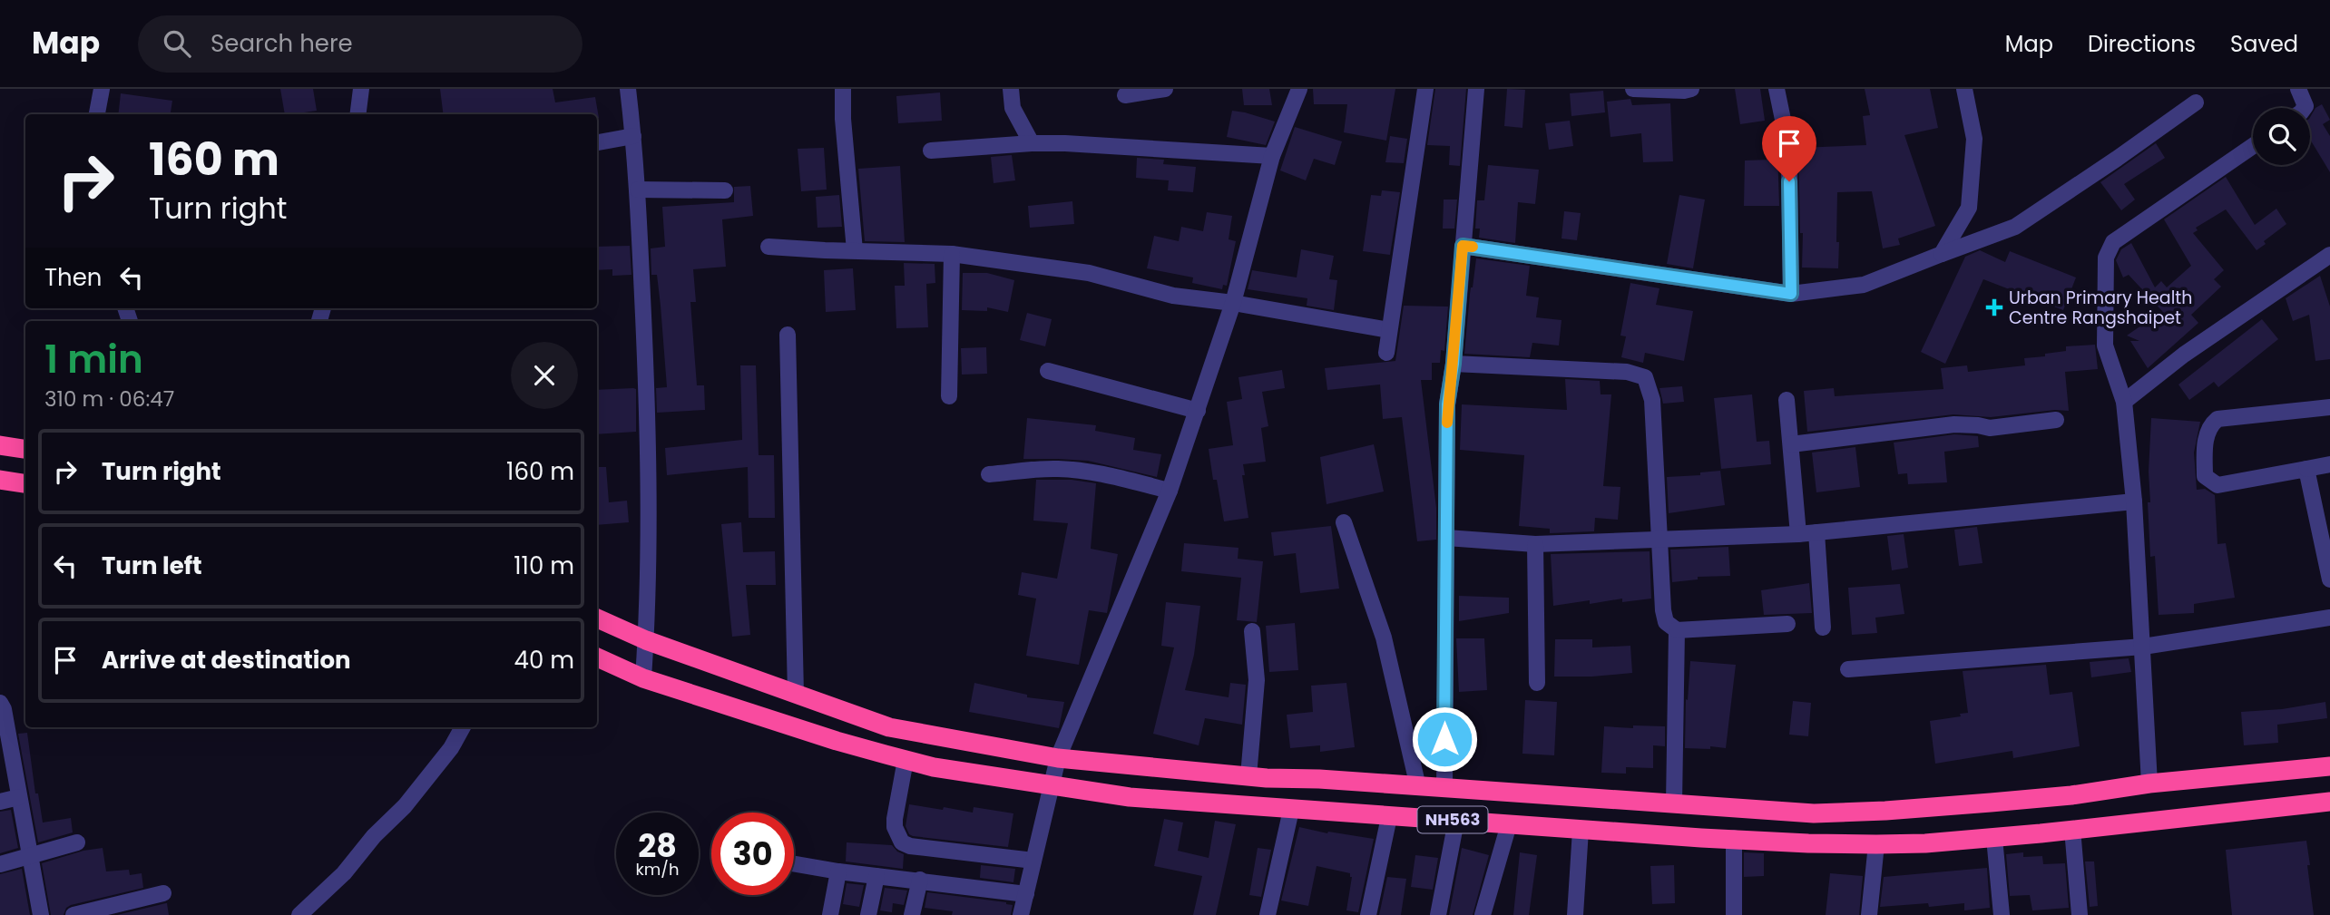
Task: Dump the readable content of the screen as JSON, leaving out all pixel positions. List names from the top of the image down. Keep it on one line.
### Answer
{"streets":{"highway":["NH563"]},"places":{"health":["Urban Primary Health Centre Rangshaipet"]},"page":{"header":"Map","search":"Search here","nav":["Map","Directions","Saved"],"turn":["160 m","Turn right"],"then":"Then","heading":["1 min","310 m · 06:47"],"list":[{"name":"Turn right","value":"160 m"},{"name":"Turn left","value":"110 m"},{"name":"Arrive at destination","value":"40 m"}],"speed":"28 km/h","limit":"30"}}
